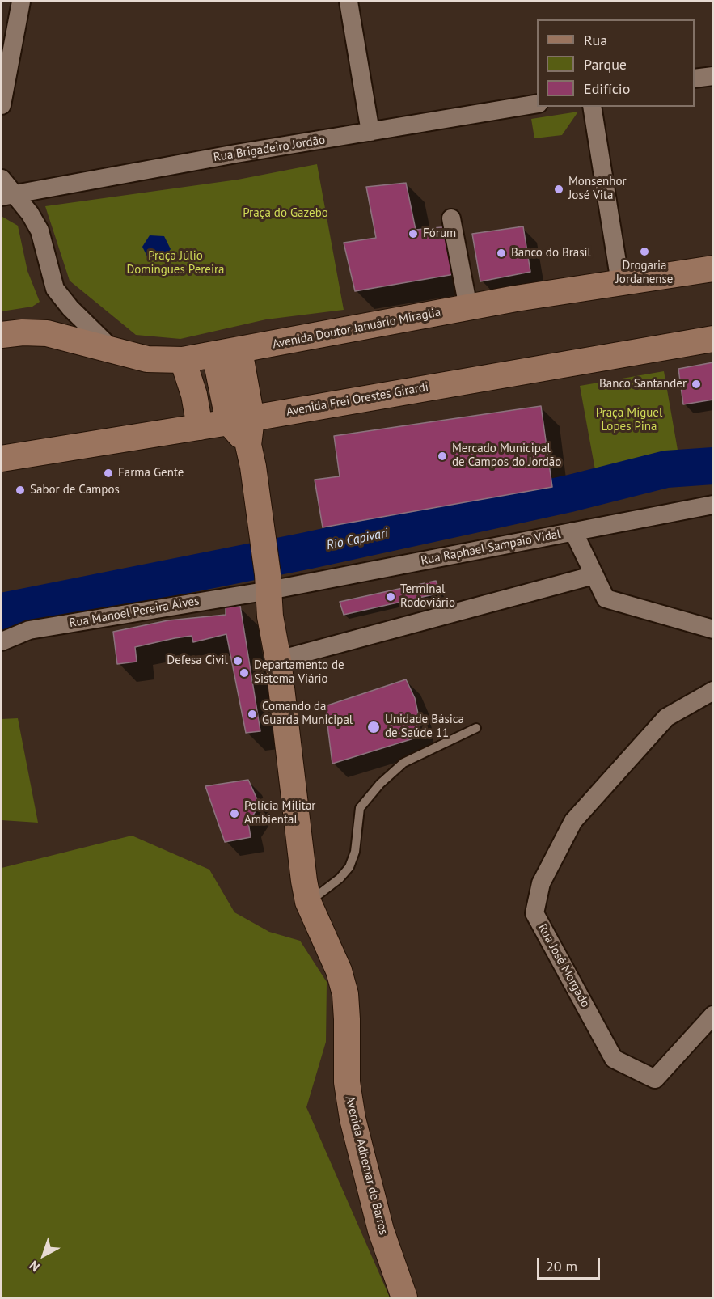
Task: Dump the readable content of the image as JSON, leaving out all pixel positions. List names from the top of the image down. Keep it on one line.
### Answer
{"streets":{"main road":["Avenida Doutor Januário Miraglia","Avenida Frei Orestes Girardi","Avenida Adhemar de Barros"],"street":["Rua Brigadeiro Jordão","Rua Raphael Sampaio Vidal","Rua Manoel Pereira Alves","Rua José Morgado"]},"crossings":[["Avenida Frei Orestes Girardi","Avenida Adhemar de Barros"],["Rua Raphael Sampaio Vidal","Rua Manoel Pereira Alves"],["Rua Raphael Sampaio Vidal","Avenida Adhemar de Barros"],["Rua Manoel Pereira Alves","Avenida Adhemar de Barros"]],"water":["Rio Capivari"],"parks":["Praça do Gazebo","Praça Júlio Domingues Pereira","Praça Miguel Lopes Pina"],"places":["Monsenhor José Vita","Fórum","Drogaria Jordanense","Banco do Brasil","Banco Santander","Mercado Municipal de Campos do Jordão","Farma Gente","Sabor de Campos","Terminal Rodoviário","Defesa Civil","Departamento de Sistema Viário","Comando da Guarda Municipal","Unidade Básica de Saúde 11","Polícia Militar Ambiental"],"legend":["Rua","Parque","Edifício"],"scale_bar":"20 m","north":"bottom left"}
